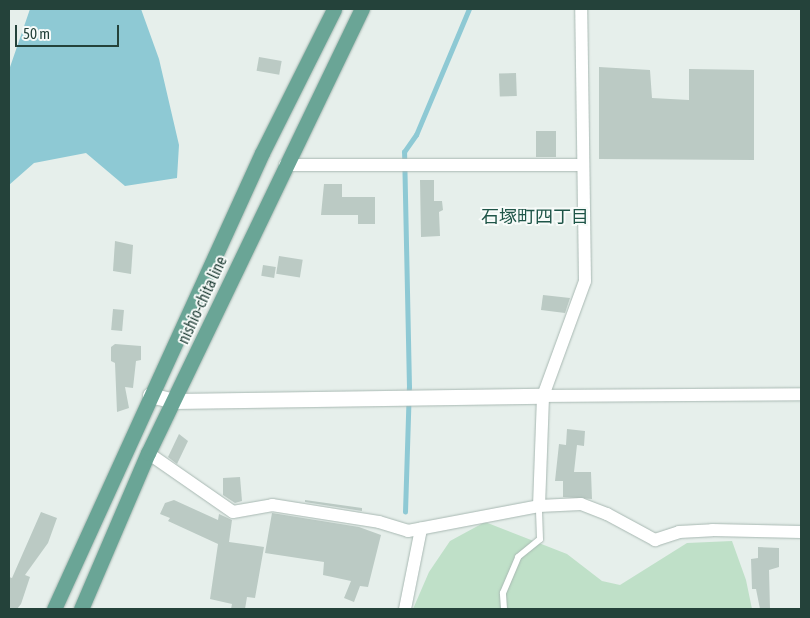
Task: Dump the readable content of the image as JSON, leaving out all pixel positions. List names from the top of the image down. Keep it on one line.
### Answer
{"streets":{"main road":["nishio-chita line"]},"districts":["石塚町四丁目"],"scale_bar":"50 m"}
